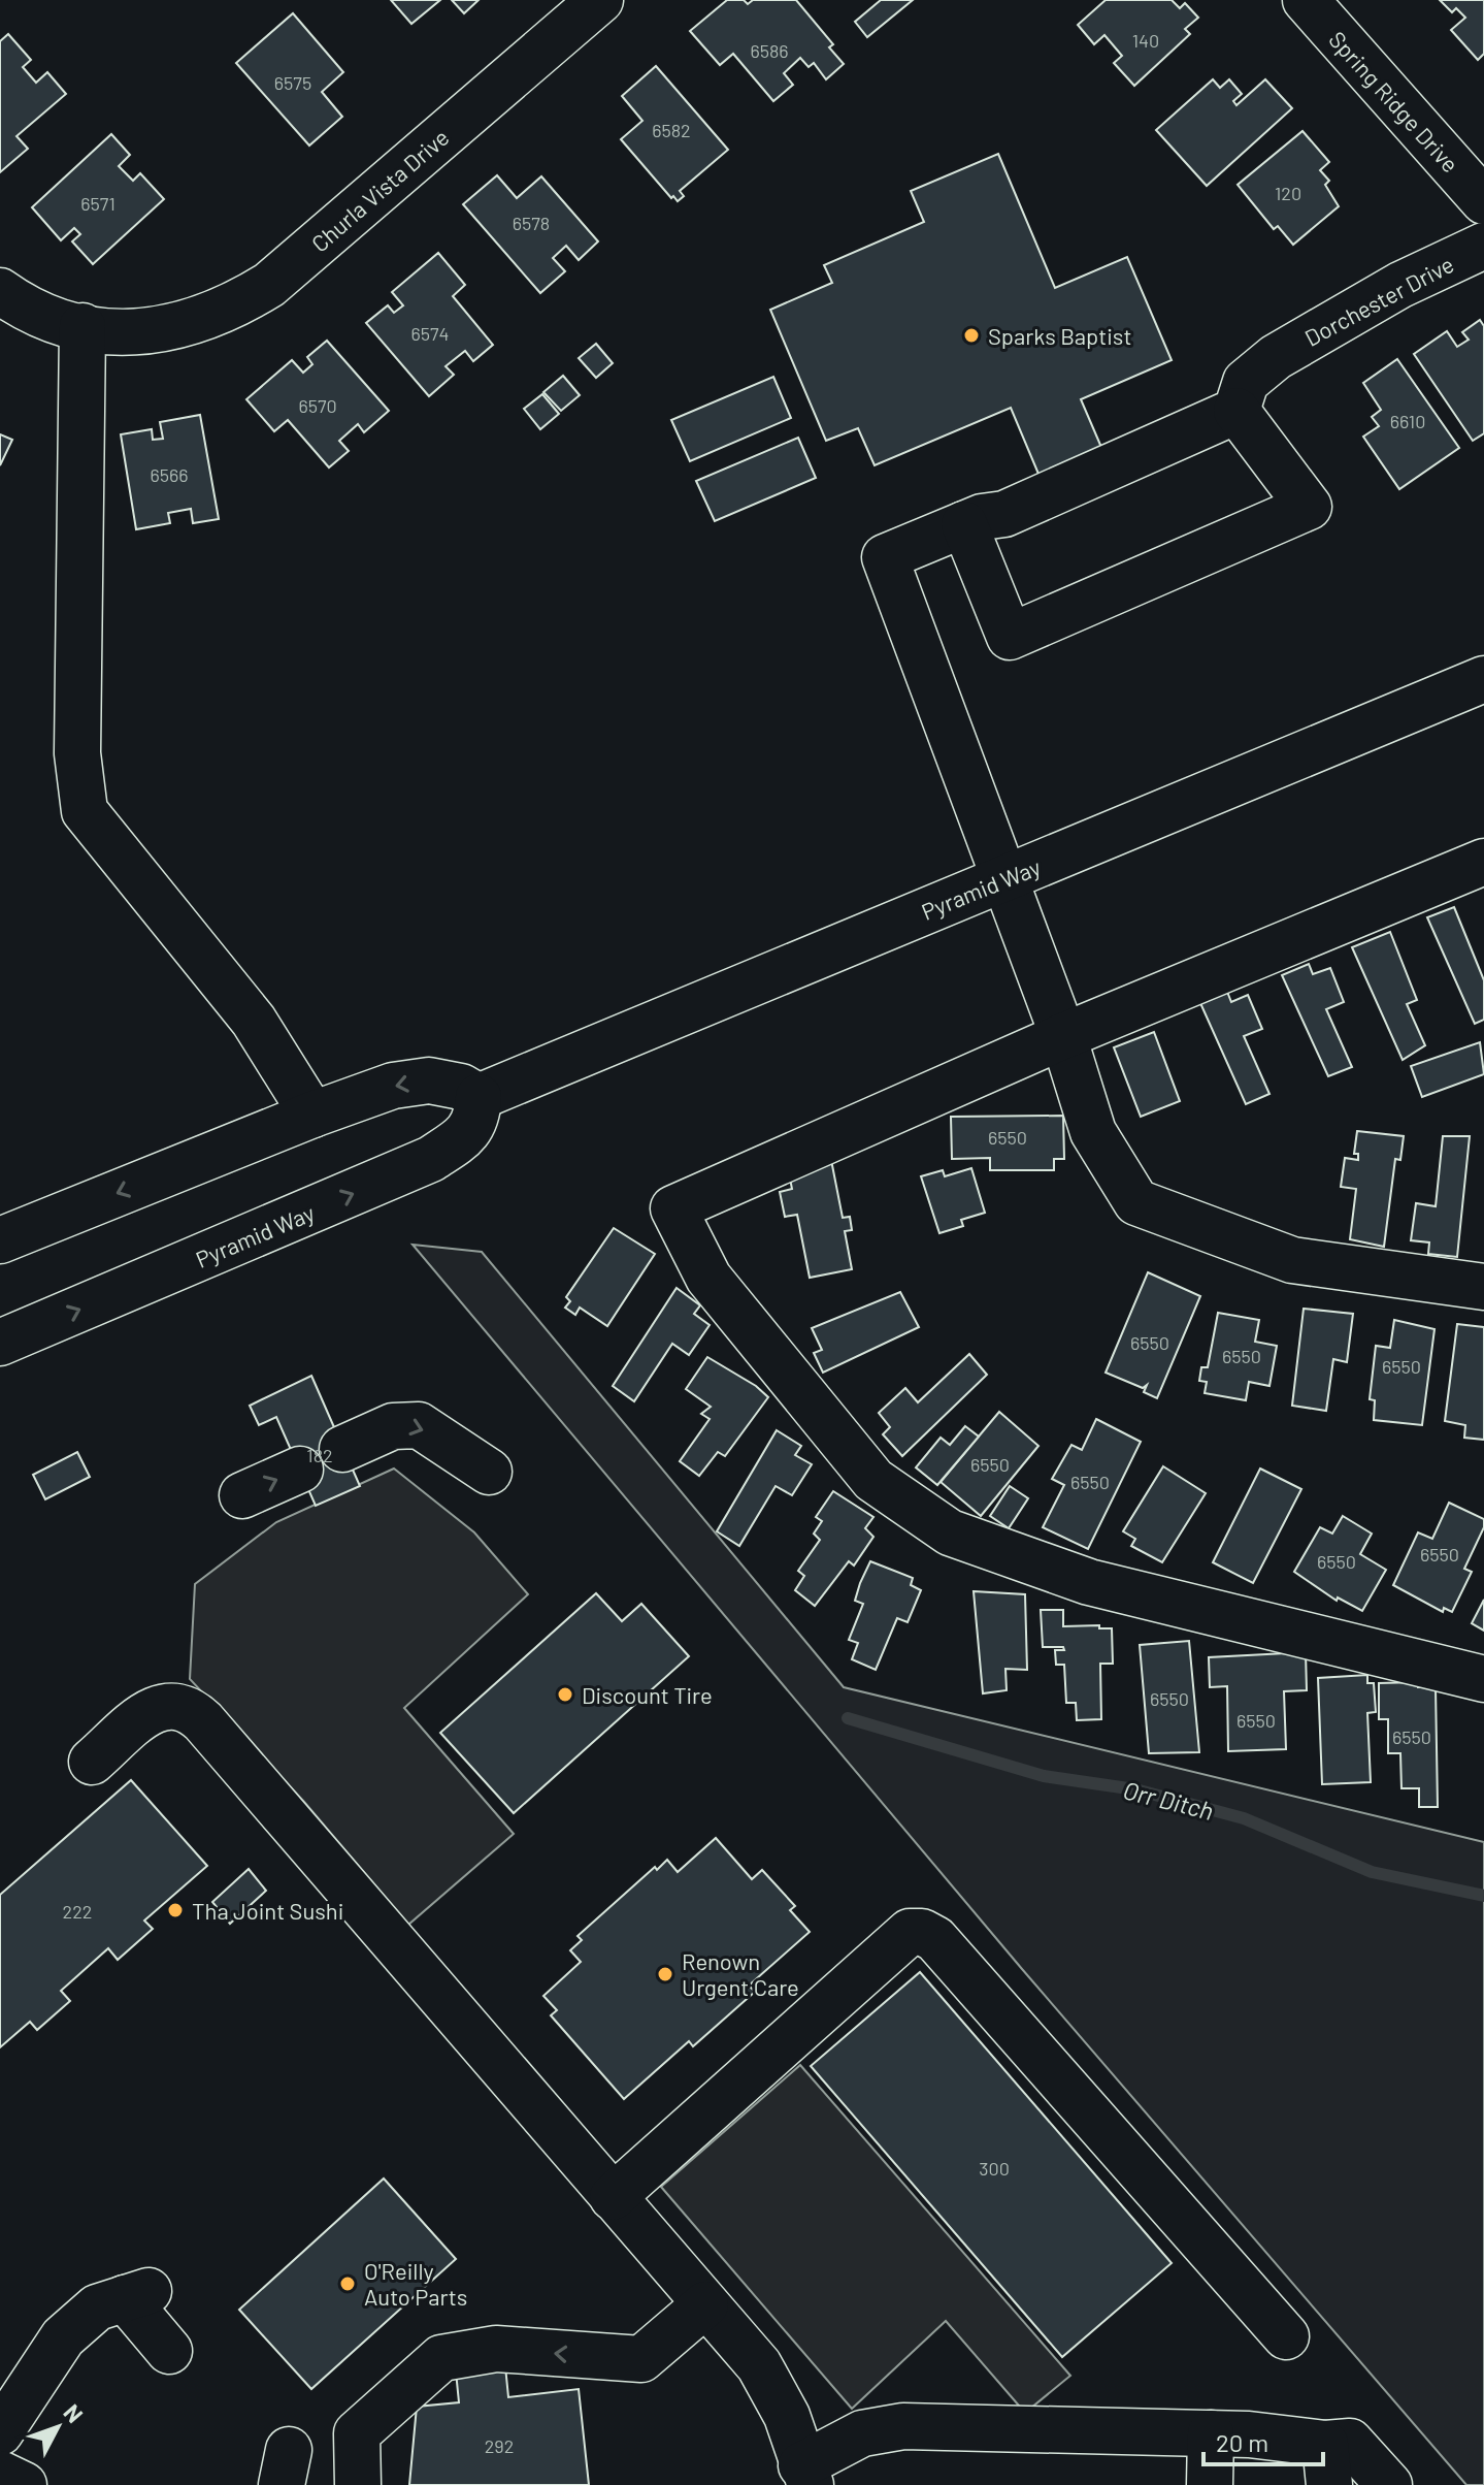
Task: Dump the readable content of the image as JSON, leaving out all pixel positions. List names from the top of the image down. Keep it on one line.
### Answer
{"streets":{"main road":["Spring Ridge Drive","Churla Vista Drive","Dorchester Drive","Pyramid Way"]},"water":["Orr Ditch"],"places":["Sparks Baptist","Discount Tire","Tha Joint Sushi","Renown Urgent Care","O'Reilly Auto Parts"],"house_numbers":["140","6586","6575","6582","120","6571","6578","6574","6570","6610","6566","6550","6550","6550","6550","182","6550","6550","6550","6550","6550","6550","6550","222","300","292"],"scale_bar":"20 m","north":"top right"}
